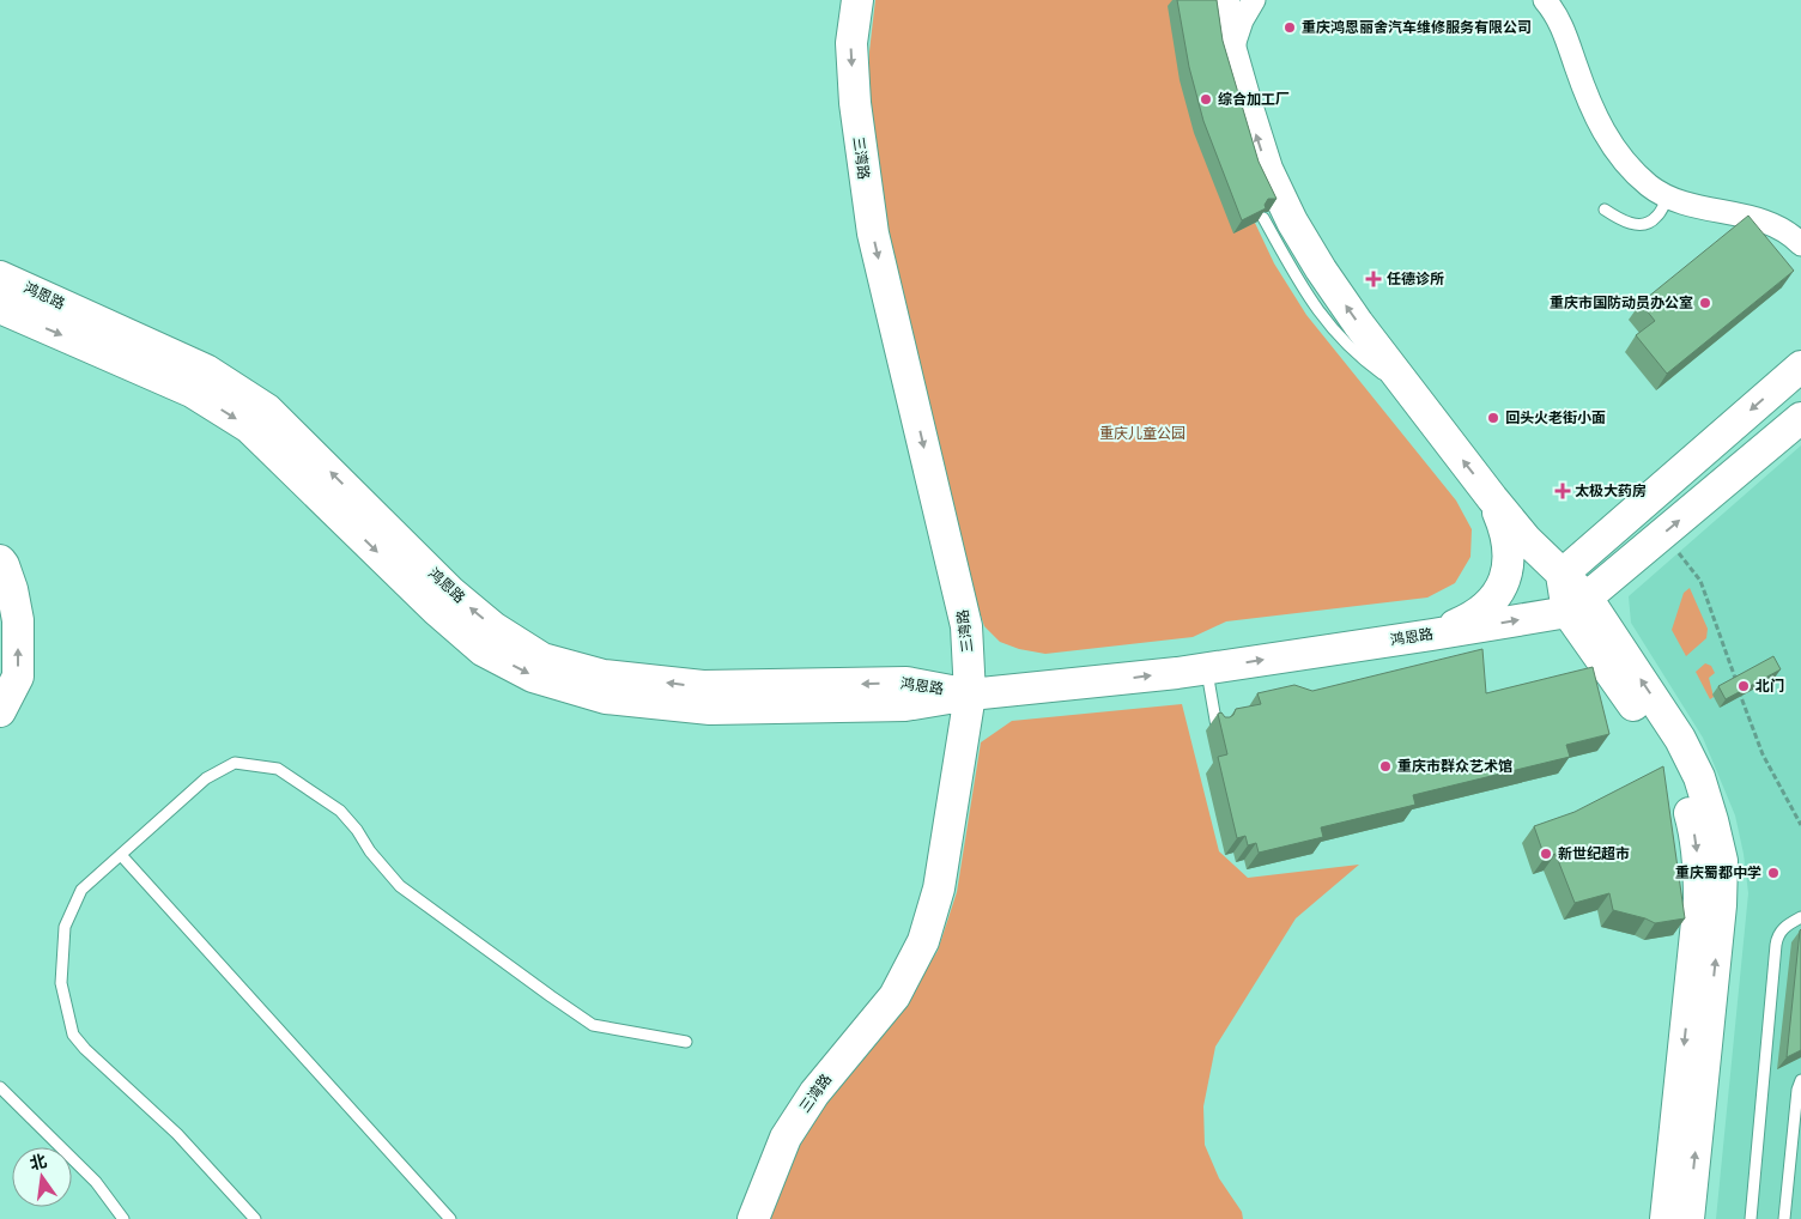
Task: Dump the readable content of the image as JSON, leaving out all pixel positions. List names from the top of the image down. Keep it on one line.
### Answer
{"streets":{"main road":["三湾路","鸿恩路"]},"crossings":[["三湾路","鸿恩路"]],"one_way":["三湾路"],"parks":["重庆儿童公园"],"places":{"other":["重庆鸿恩丽舍汽车维修服务有限公司","综合加工厂","重庆市国防动员办公室","回头火老街小面","北门","重庆市群众艺术馆","新世纪超市","重庆蜀都中学"],"health":["任德诊所","太极大药房"]},"north":"top"}
